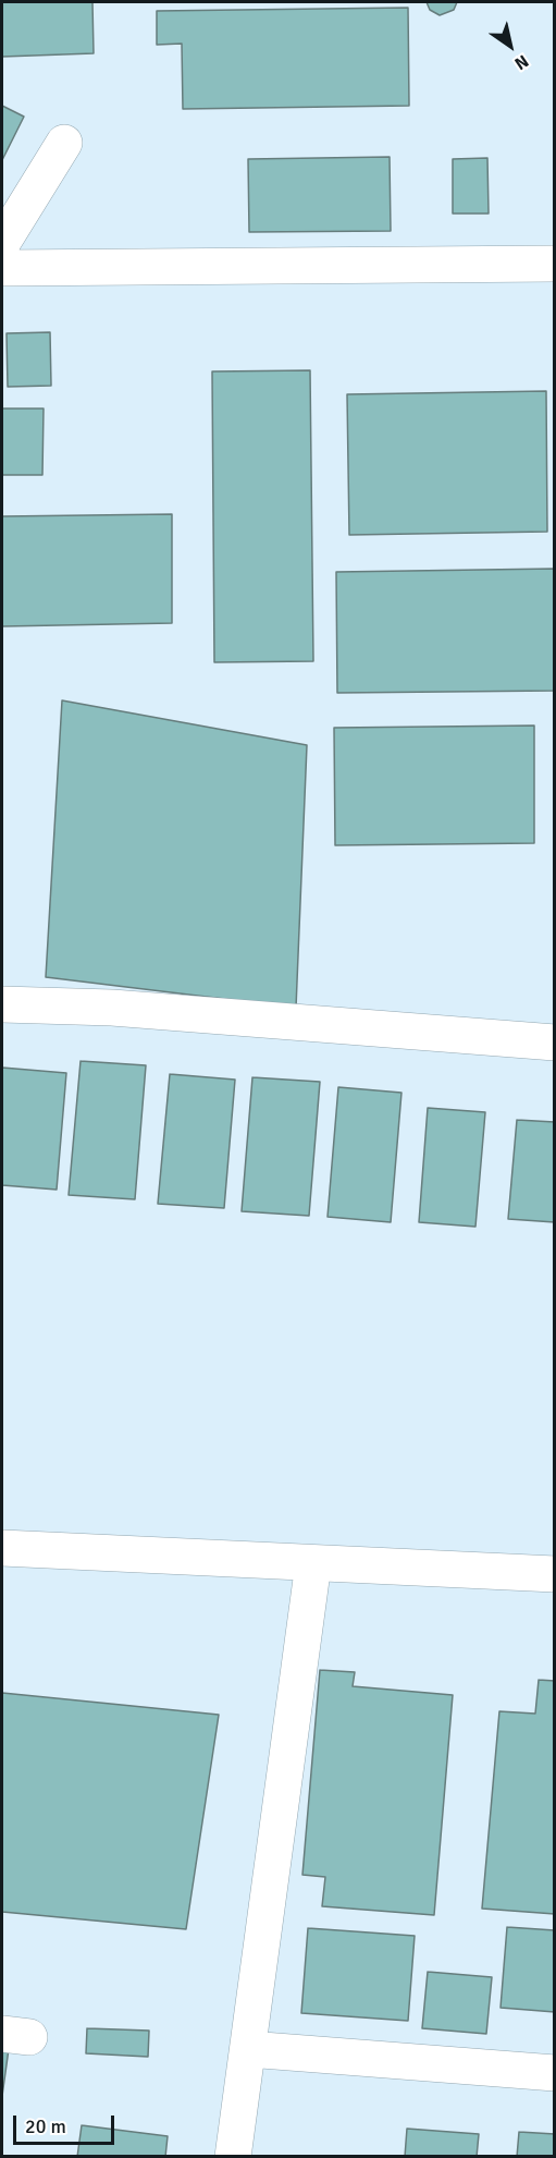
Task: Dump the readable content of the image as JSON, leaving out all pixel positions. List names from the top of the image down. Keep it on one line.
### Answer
{"scale_bar":"20 m","north":"bottom right"}
